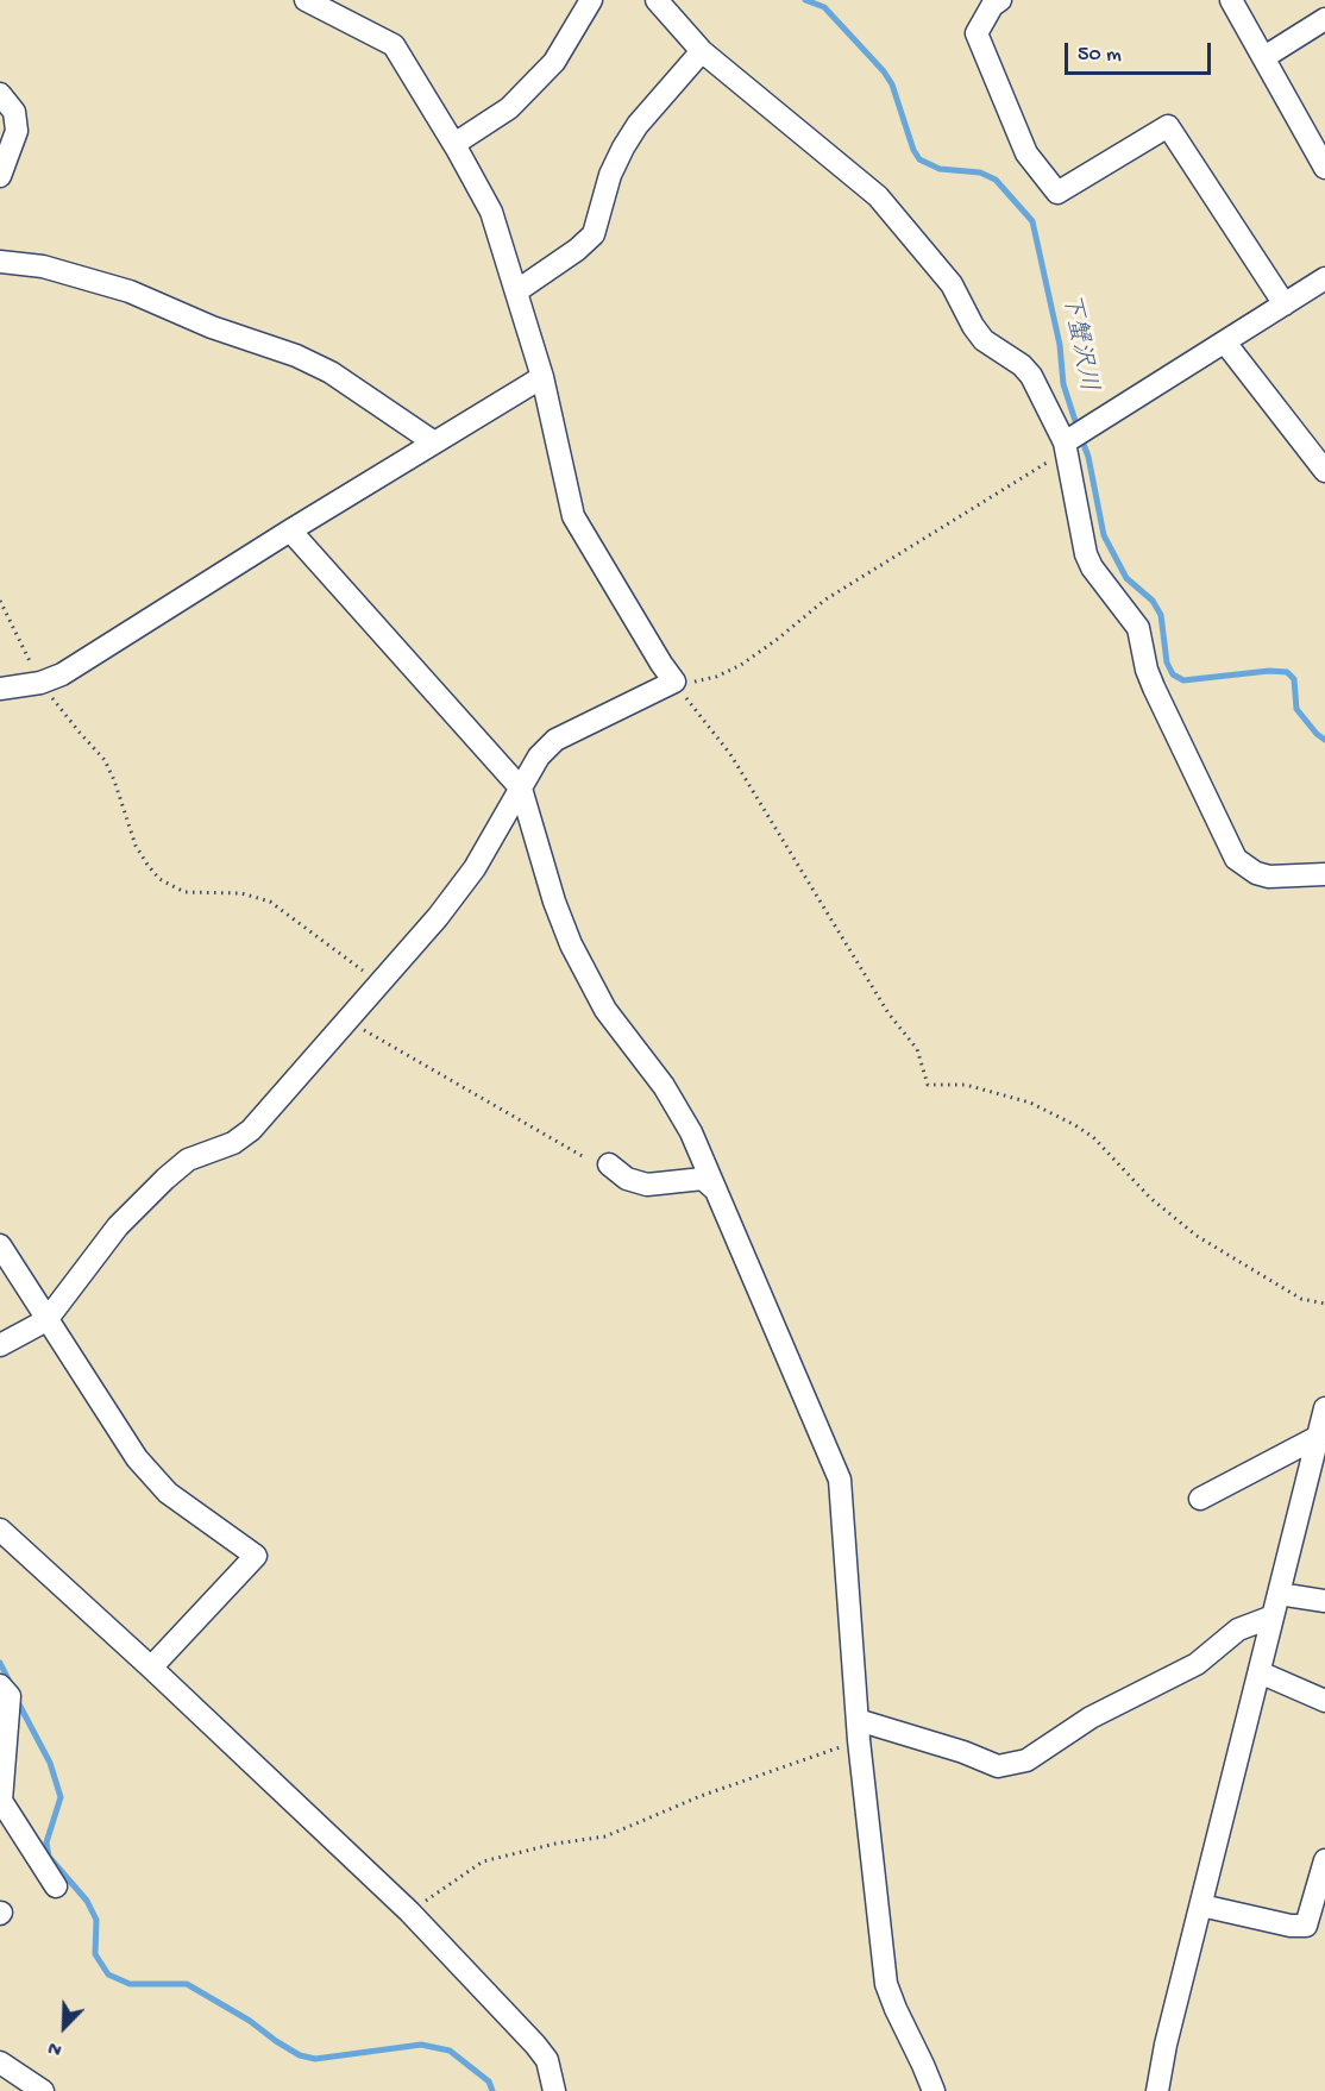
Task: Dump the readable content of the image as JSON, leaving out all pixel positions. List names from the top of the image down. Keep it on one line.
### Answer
{"water":["下蟹沢川"],"scale_bar":"50 m","north":"bottom left"}
